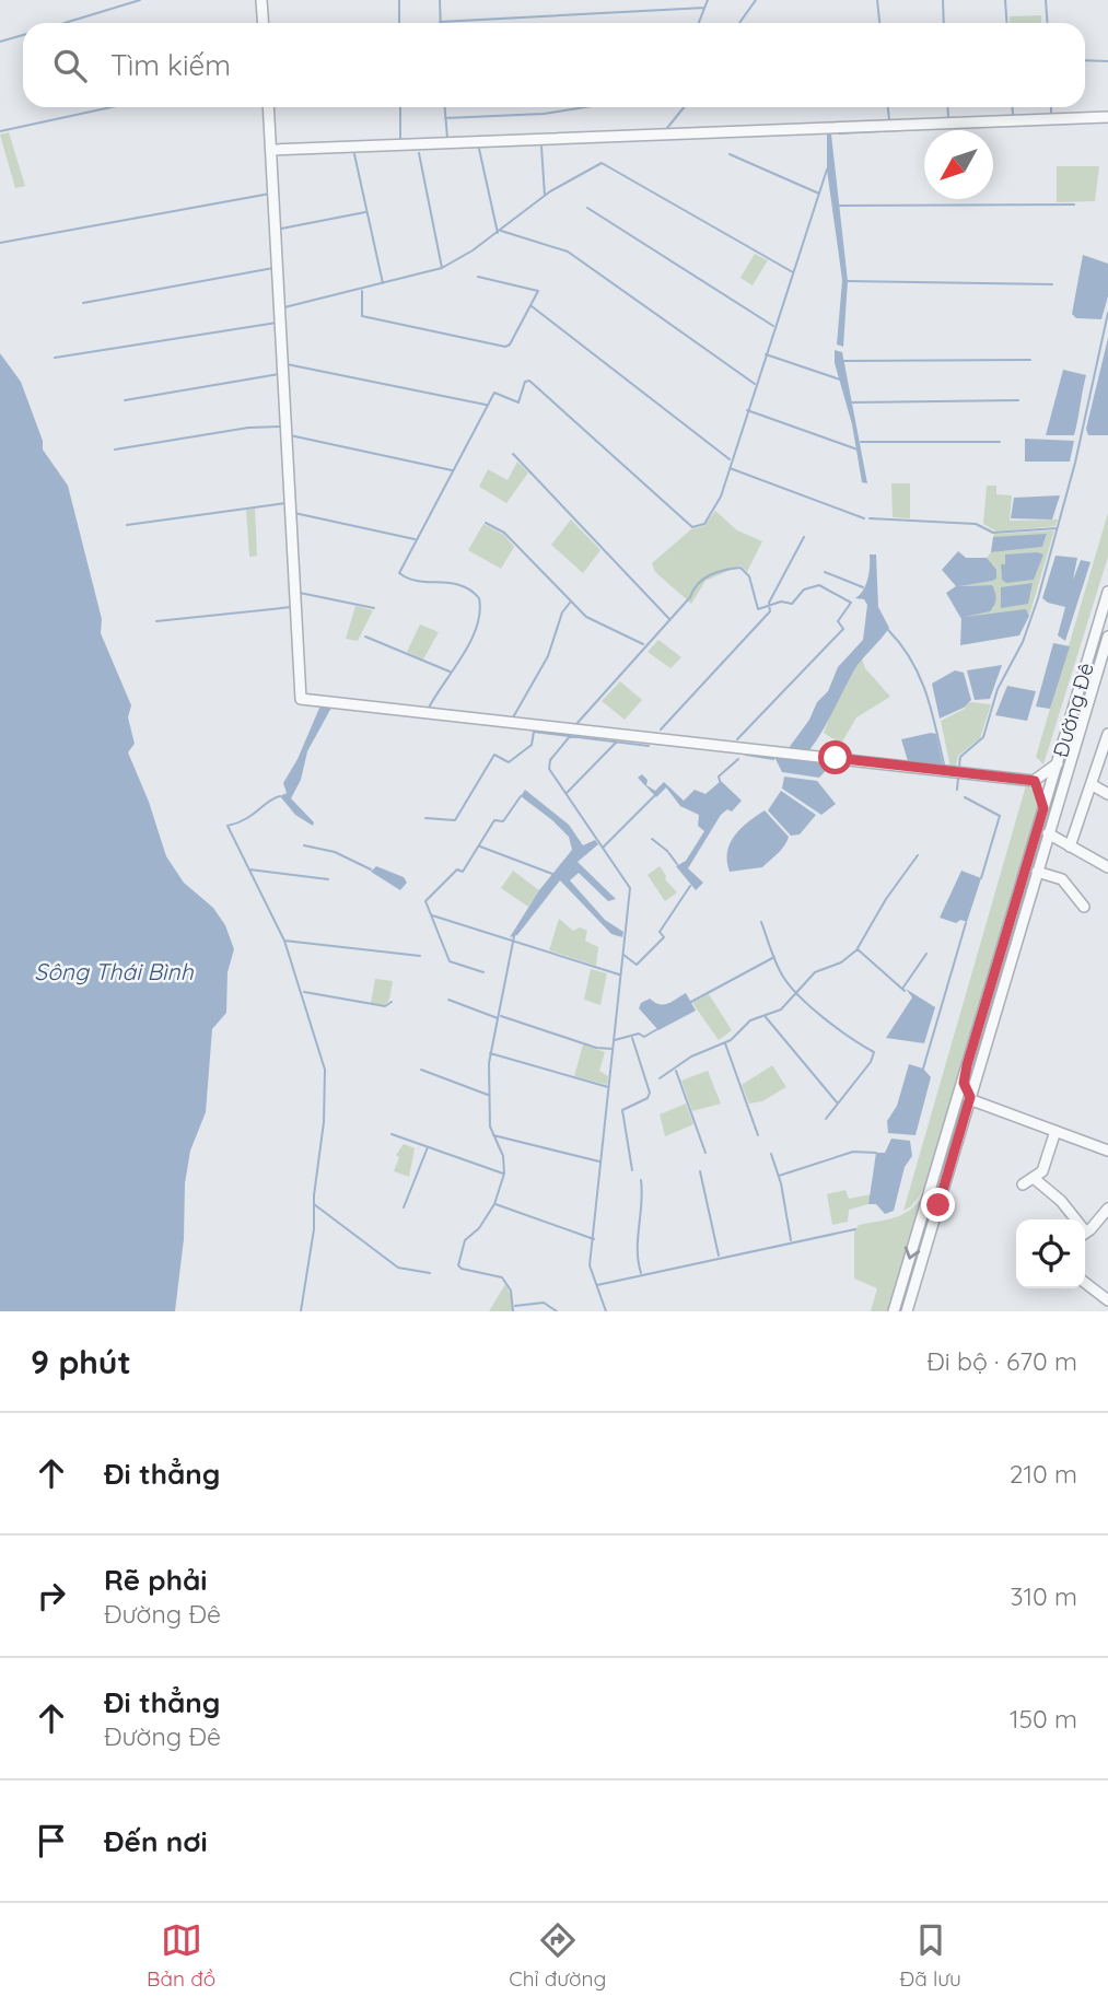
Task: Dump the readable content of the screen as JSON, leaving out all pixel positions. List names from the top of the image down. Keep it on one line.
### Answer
{"streets":{"street":["Đường Đê"]},"water":["Sông Thái Bình"],"north":"bottom left","page":{"search":"Tìm kiếm","heading":["9 phút","Đi bộ · 670 m"],"list":[["Đi thẳng","210 m"],["Rẽ phải","Đường Đê","310 m"],["Đi thẳng","Đường Đê","150 m"],"Đến nơi"],"nav":["Bản đồ","Chỉ đường","Đã lưu"]}}
